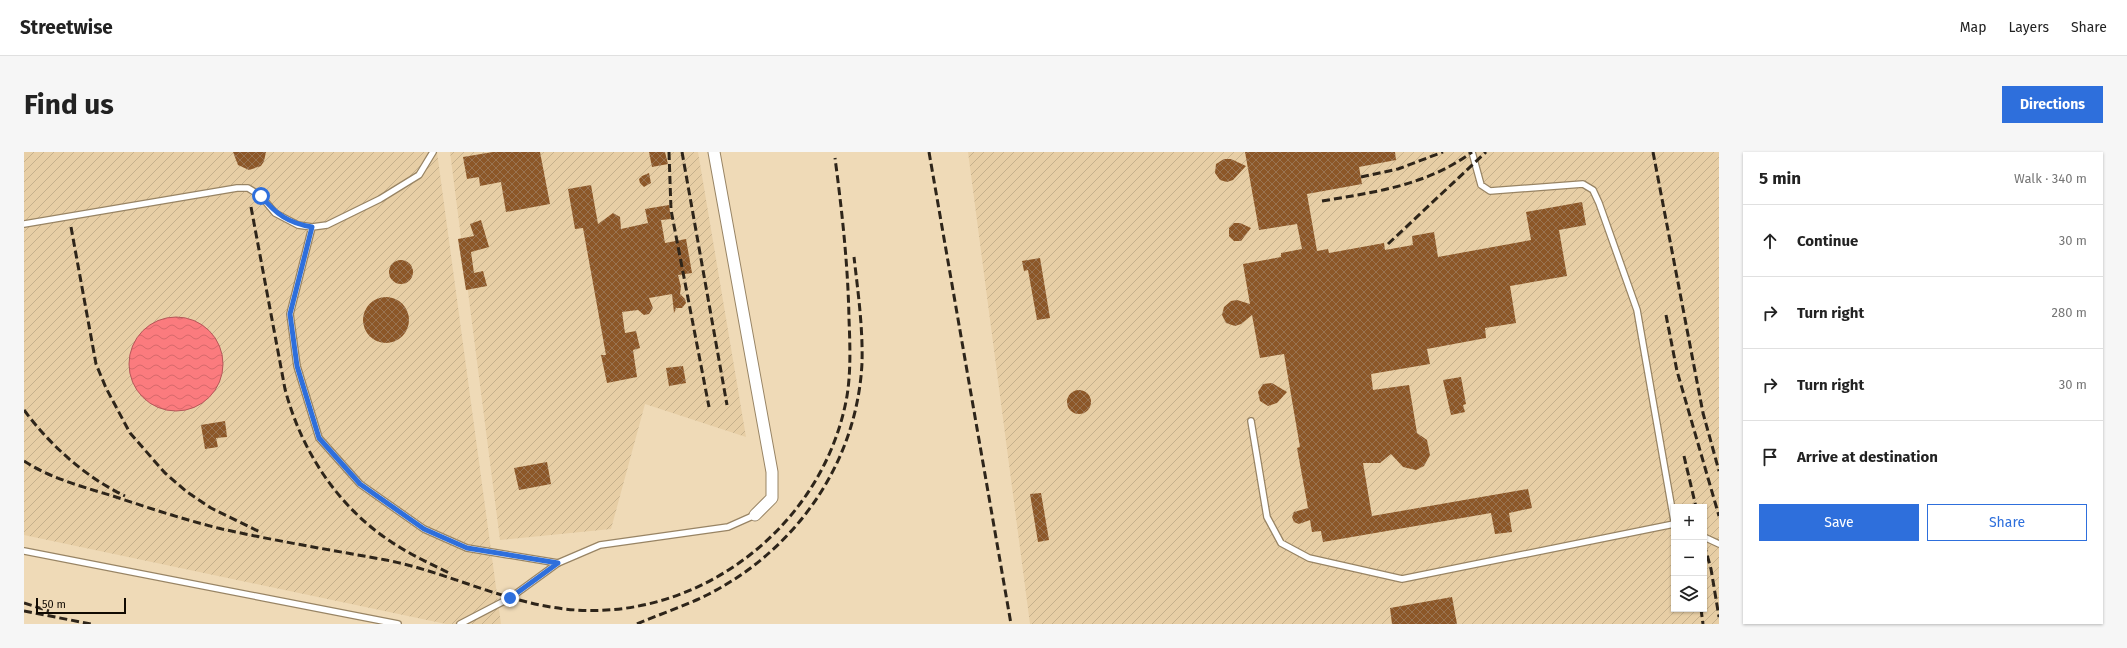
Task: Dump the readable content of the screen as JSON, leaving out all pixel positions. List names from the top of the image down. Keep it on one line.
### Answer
{"scale_bar":"50 m","page":{"header":"Streetwise","nav":["Map","Layers","Share"],"buttons":["Directions",["Save","Share"]],"title":"Find us","heading":["5 min","Walk · 340 m"],"list":[["Continue","30 m"],["Turn right","280 m"],["Turn right","30 m"],"Arrive at destination"],"map_buttons":["+","−"],"scale":"50 m"}}
